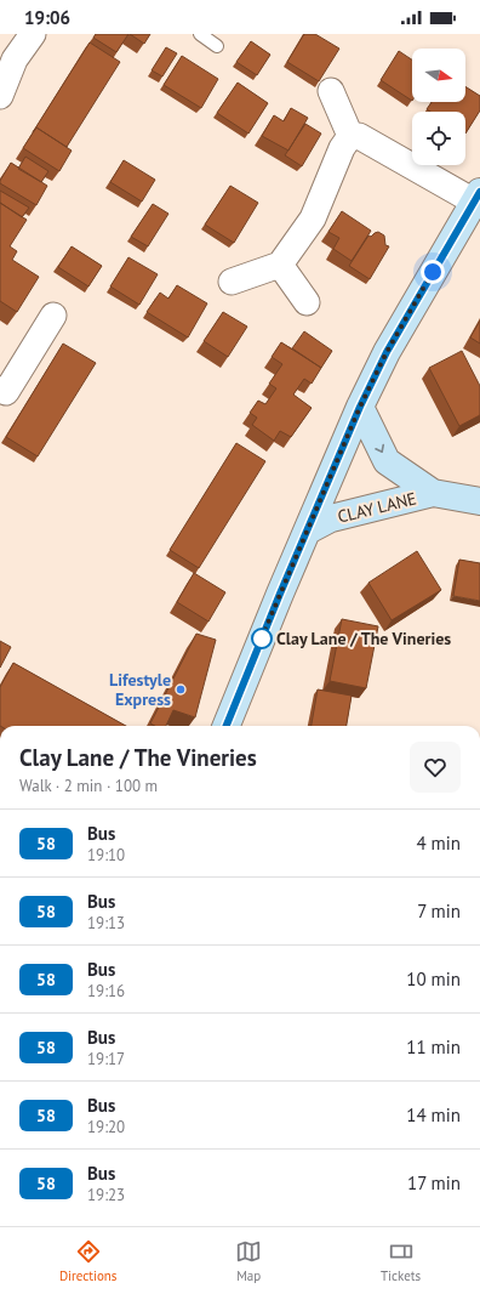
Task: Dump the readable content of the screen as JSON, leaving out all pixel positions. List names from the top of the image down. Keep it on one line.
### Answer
{"streets":{"street":["CLAY LANE"]},"one_way":["CLAY LANE"],"places":["Clay Lane / The Vineries","Lifestyle Express"],"lines":["bus line 58"],"north":"right","page":{"status":"19:06","heading":["Clay Lane / The Vineries","Walk · 2 min · 100 m"],"list":[{"mark":"58","name":"Bus","note":"19:10","value":"4 min"},{"mark":"58","name":"Bus","note":"19:13","value":"7 min"},{"mark":"58","name":"Bus","note":"19:16","value":"10 min"},{"mark":"58","name":"Bus","note":"19:17","value":"11 min"},{"mark":"58","name":"Bus","note":"19:20","value":"14 min"},{"mark":"58","name":"Bus","note":"19:23","value":"17 min"}],"tabs":["Directions","Map","Tickets"]}}
